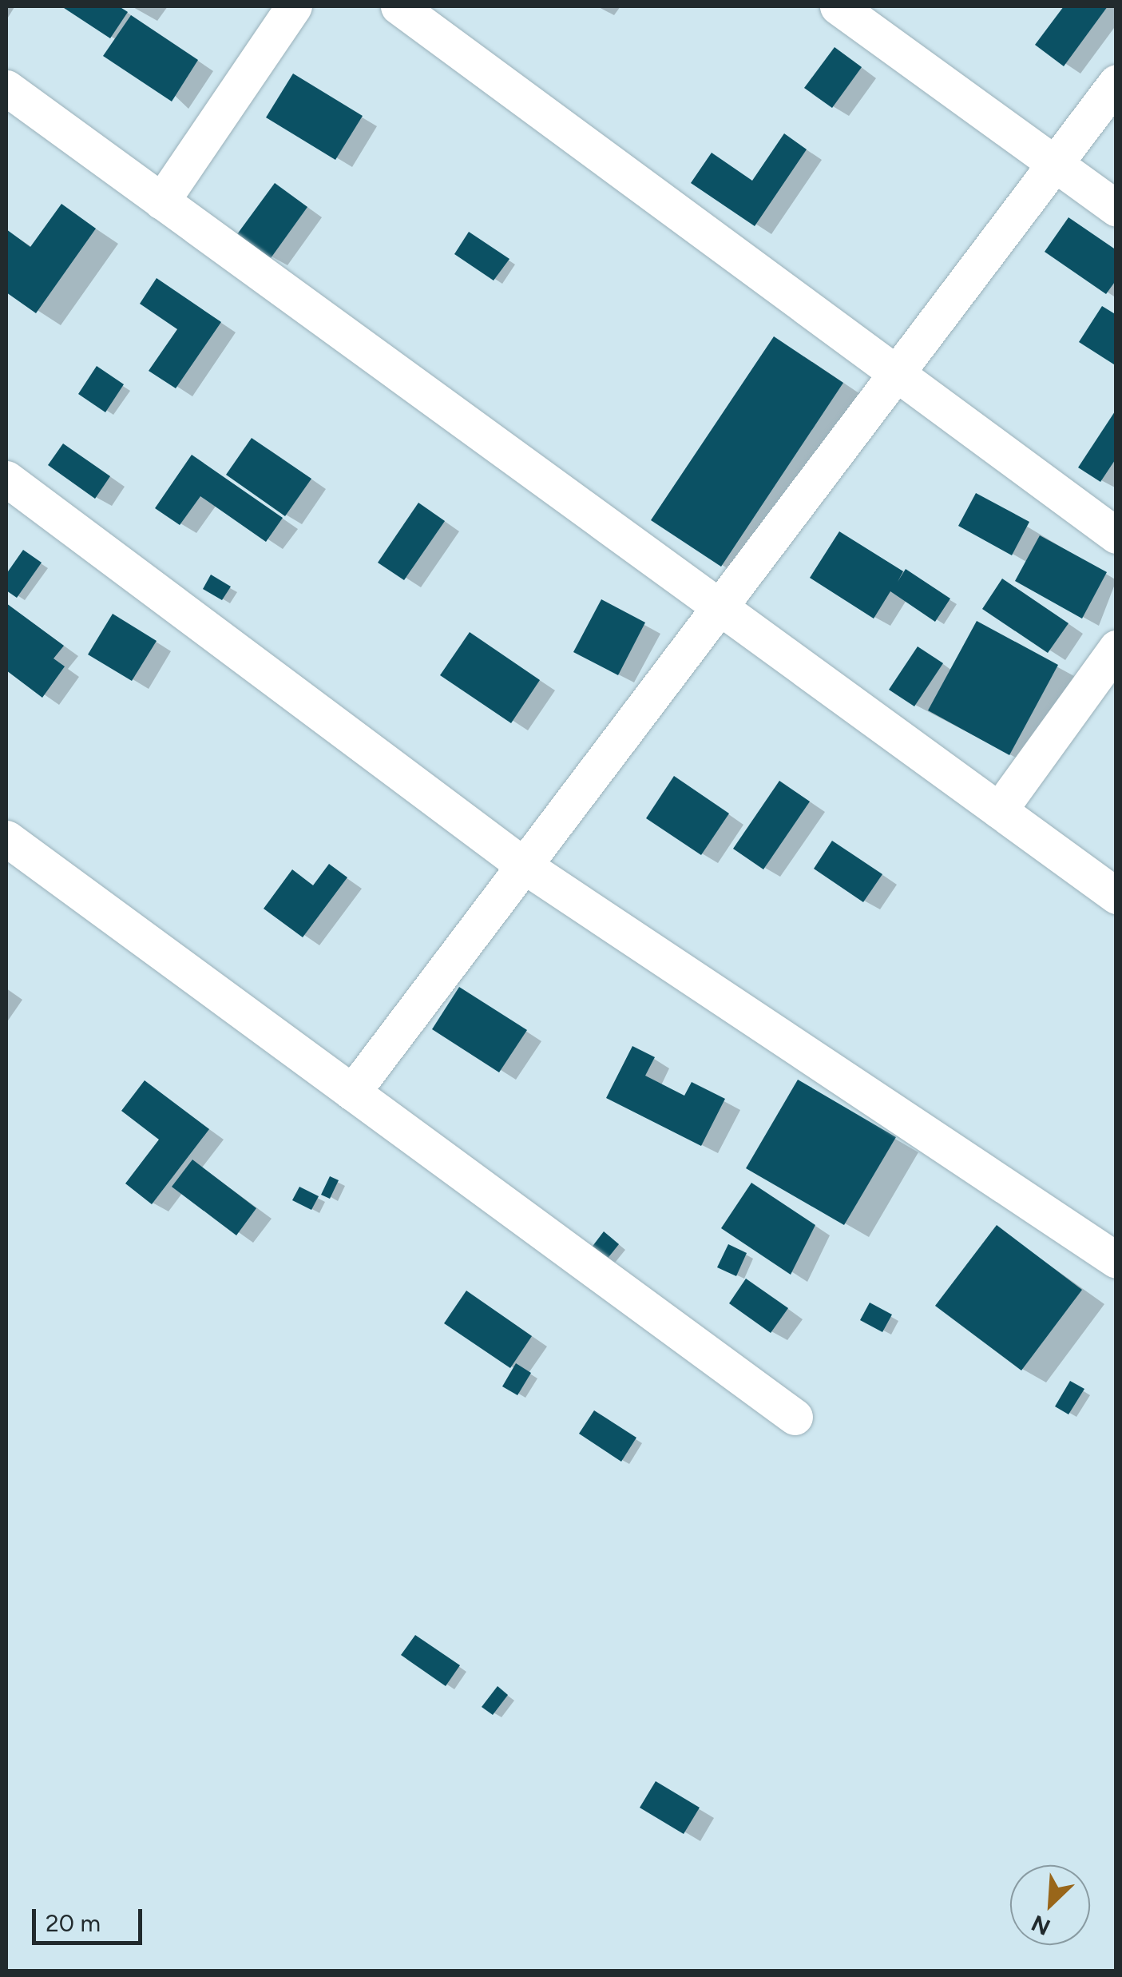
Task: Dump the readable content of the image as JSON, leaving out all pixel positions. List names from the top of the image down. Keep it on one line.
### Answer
{"scale_bar":"20 m","north":"bottom left"}
